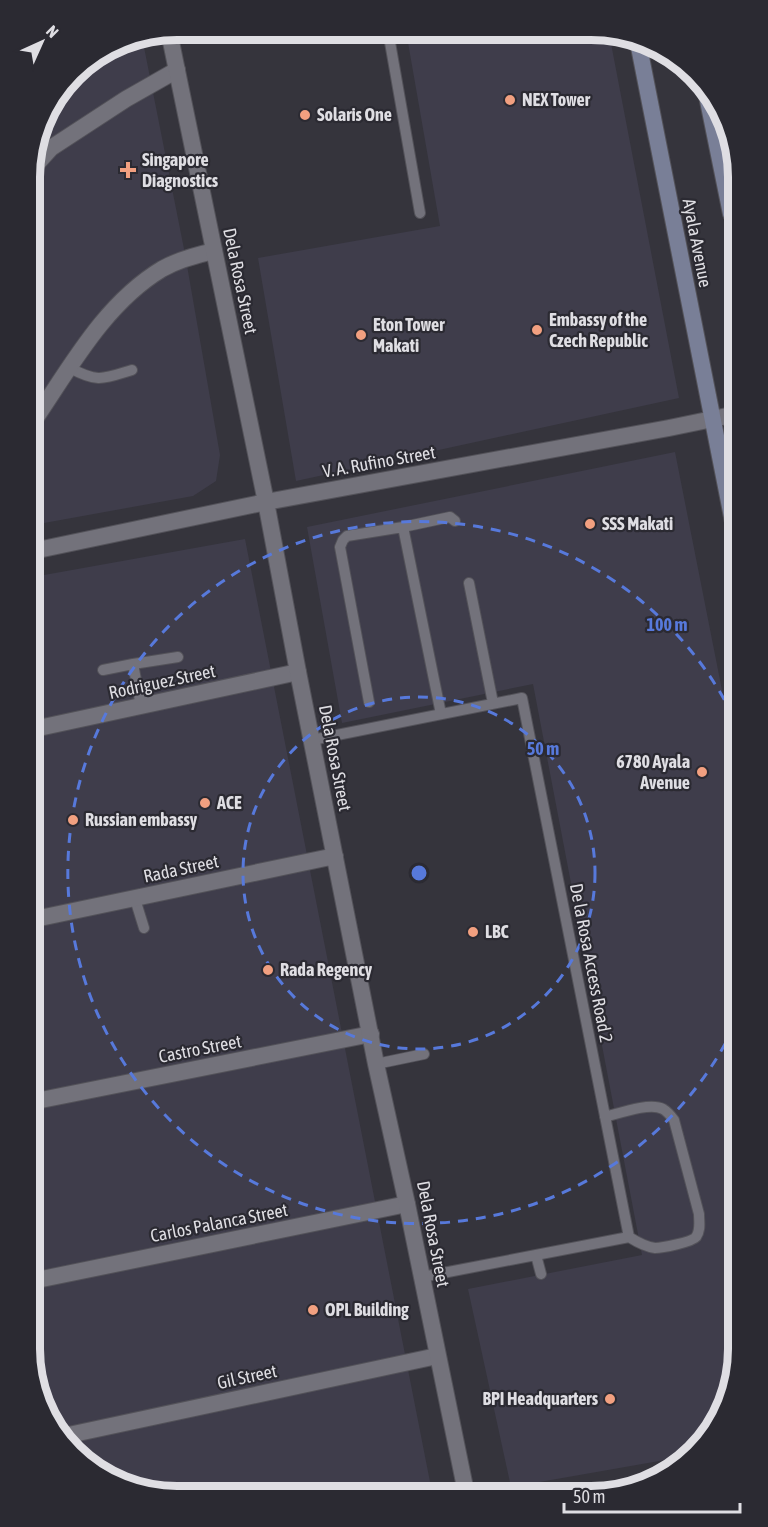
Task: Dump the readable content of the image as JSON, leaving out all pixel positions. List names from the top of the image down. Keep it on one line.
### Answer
{"streets":{"main road":["Ayala Avenue"],"street":["Dela Rosa Street","V. A. Rufino Street","Rodriguez Street","Rada Street","Castro Street","Carlos Palanca Street","Gil Street"],"lane":["De la Rosa Access Road 2"]},"crossings":[["Ayala Avenue","V. A. Rufino Street"],["Dela Rosa Street","V. A. Rufino Street"],["Dela Rosa Street","Rodriguez Street"],["Dela Rosa Street","Rada Street"],["Dela Rosa Street","De la Rosa Access Road 2"],["Dela Rosa Street","Castro Street"],["Dela Rosa Street","Carlos Palanca Street"],["Dela Rosa Street","Gil Street"]],"places":{"other":["NEX Tower","Solaris One","Embassy of the Czech Republic","Eton Tower Makati","SSS Makati","6780 Ayala Avenue","ACE","Russian embassy","LBC","Rada Regency","OPL Building","BPI Headquarters"],"health":["Singapore Diagnostics"]},"scale_bar":"50 m","north":"top right","rings":["100 m","50 m"]}
